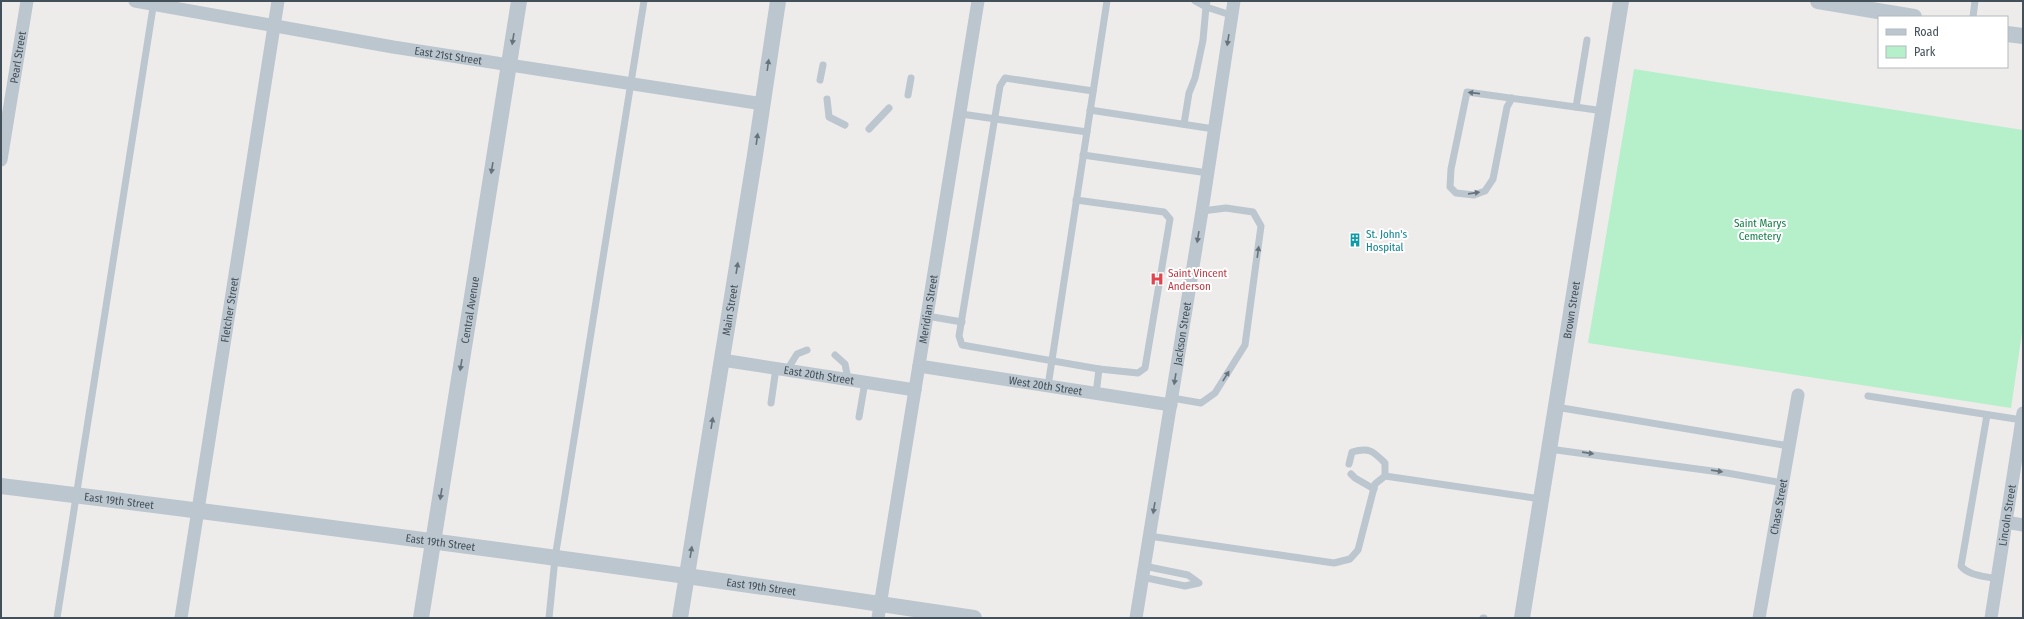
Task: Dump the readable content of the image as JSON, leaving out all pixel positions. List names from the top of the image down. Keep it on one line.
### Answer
{"streets":{"street":["East 21st Street","Pearl Street","Fletcher Street","Central Avenue","Main Street","Meridian Street","Brown Street","Jackson Street","East 20th Street","West 20th Street","East 19th Street","Chase Street","Lincoln Street"]},"crossings":[["East 21st Street","Fletcher Street"],["East 21st Street","Central Avenue"],["East 21st Street","Main Street"],["Fletcher Street","East 19th Street"],["Central Avenue","East 19th Street"],["Main Street","East 20th Street"],["Main Street","East 19th Street"],["Meridian Street","East 20th Street"],["Meridian Street","West 20th Street"],["Meridian Street","East 19th Street"],["Jackson Street","West 20th Street"]],"one_way":["Central Avenue","Main Street","Jackson Street"],"parks":["Saint Marys Cemetery"],"places":{"building":["St. John's Hospital"],"hospital":["Saint Vincent Anderson"]},"legend":["Road","Park"]}
